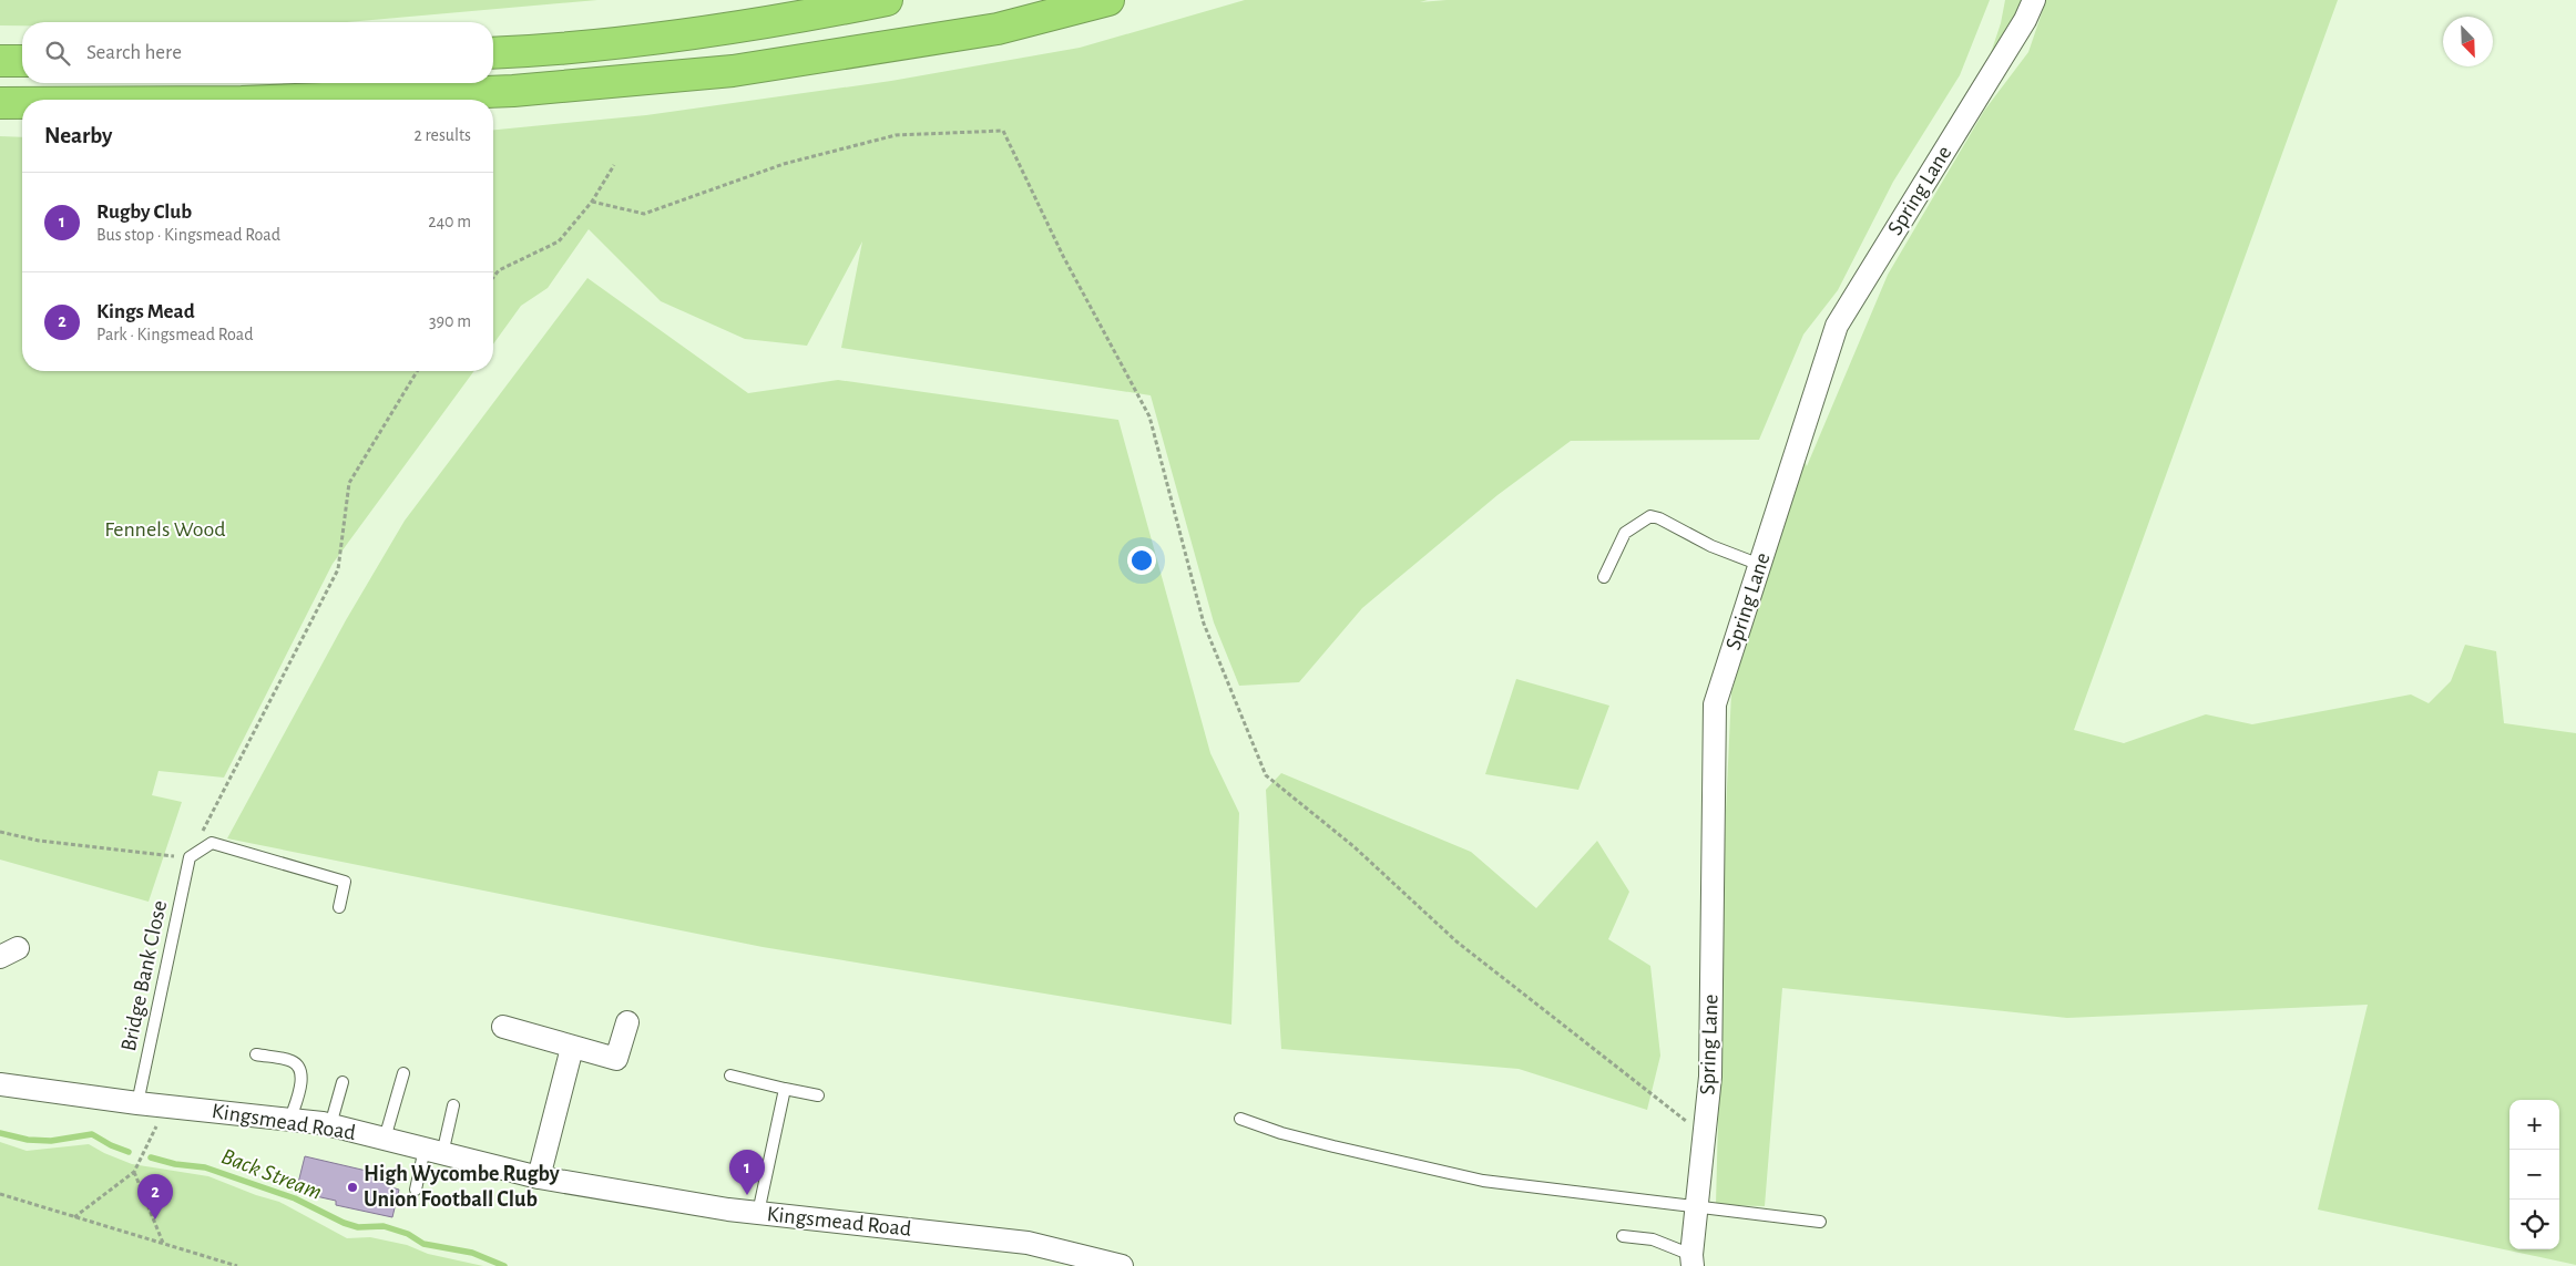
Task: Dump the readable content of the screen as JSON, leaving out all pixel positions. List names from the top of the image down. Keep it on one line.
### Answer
{"streets":{"street":["Spring Lane","Kingsmead Road"],"lane":["Bridge Bank Close"]},"crossings":[["Bridge Bank Close","Kingsmead Road"]],"water":["Back Stream"],"parks":["Fennels Wood"],"places":["High Wycombe Rugby Union Football Club"],"north":"bottom right","page":{"search":"Search here","heading":["Nearby","2 results"],"list":[{"mark":"1","name":"Rugby Club","note":"Bus stop · Kingsmead Road","value":"240 m"},{"mark":"2","name":"Kings Mead","note":"Park · Kingsmead Road","value":"390 m"}],"map_buttons":["+","−"],"pins":["1","2"]}}
